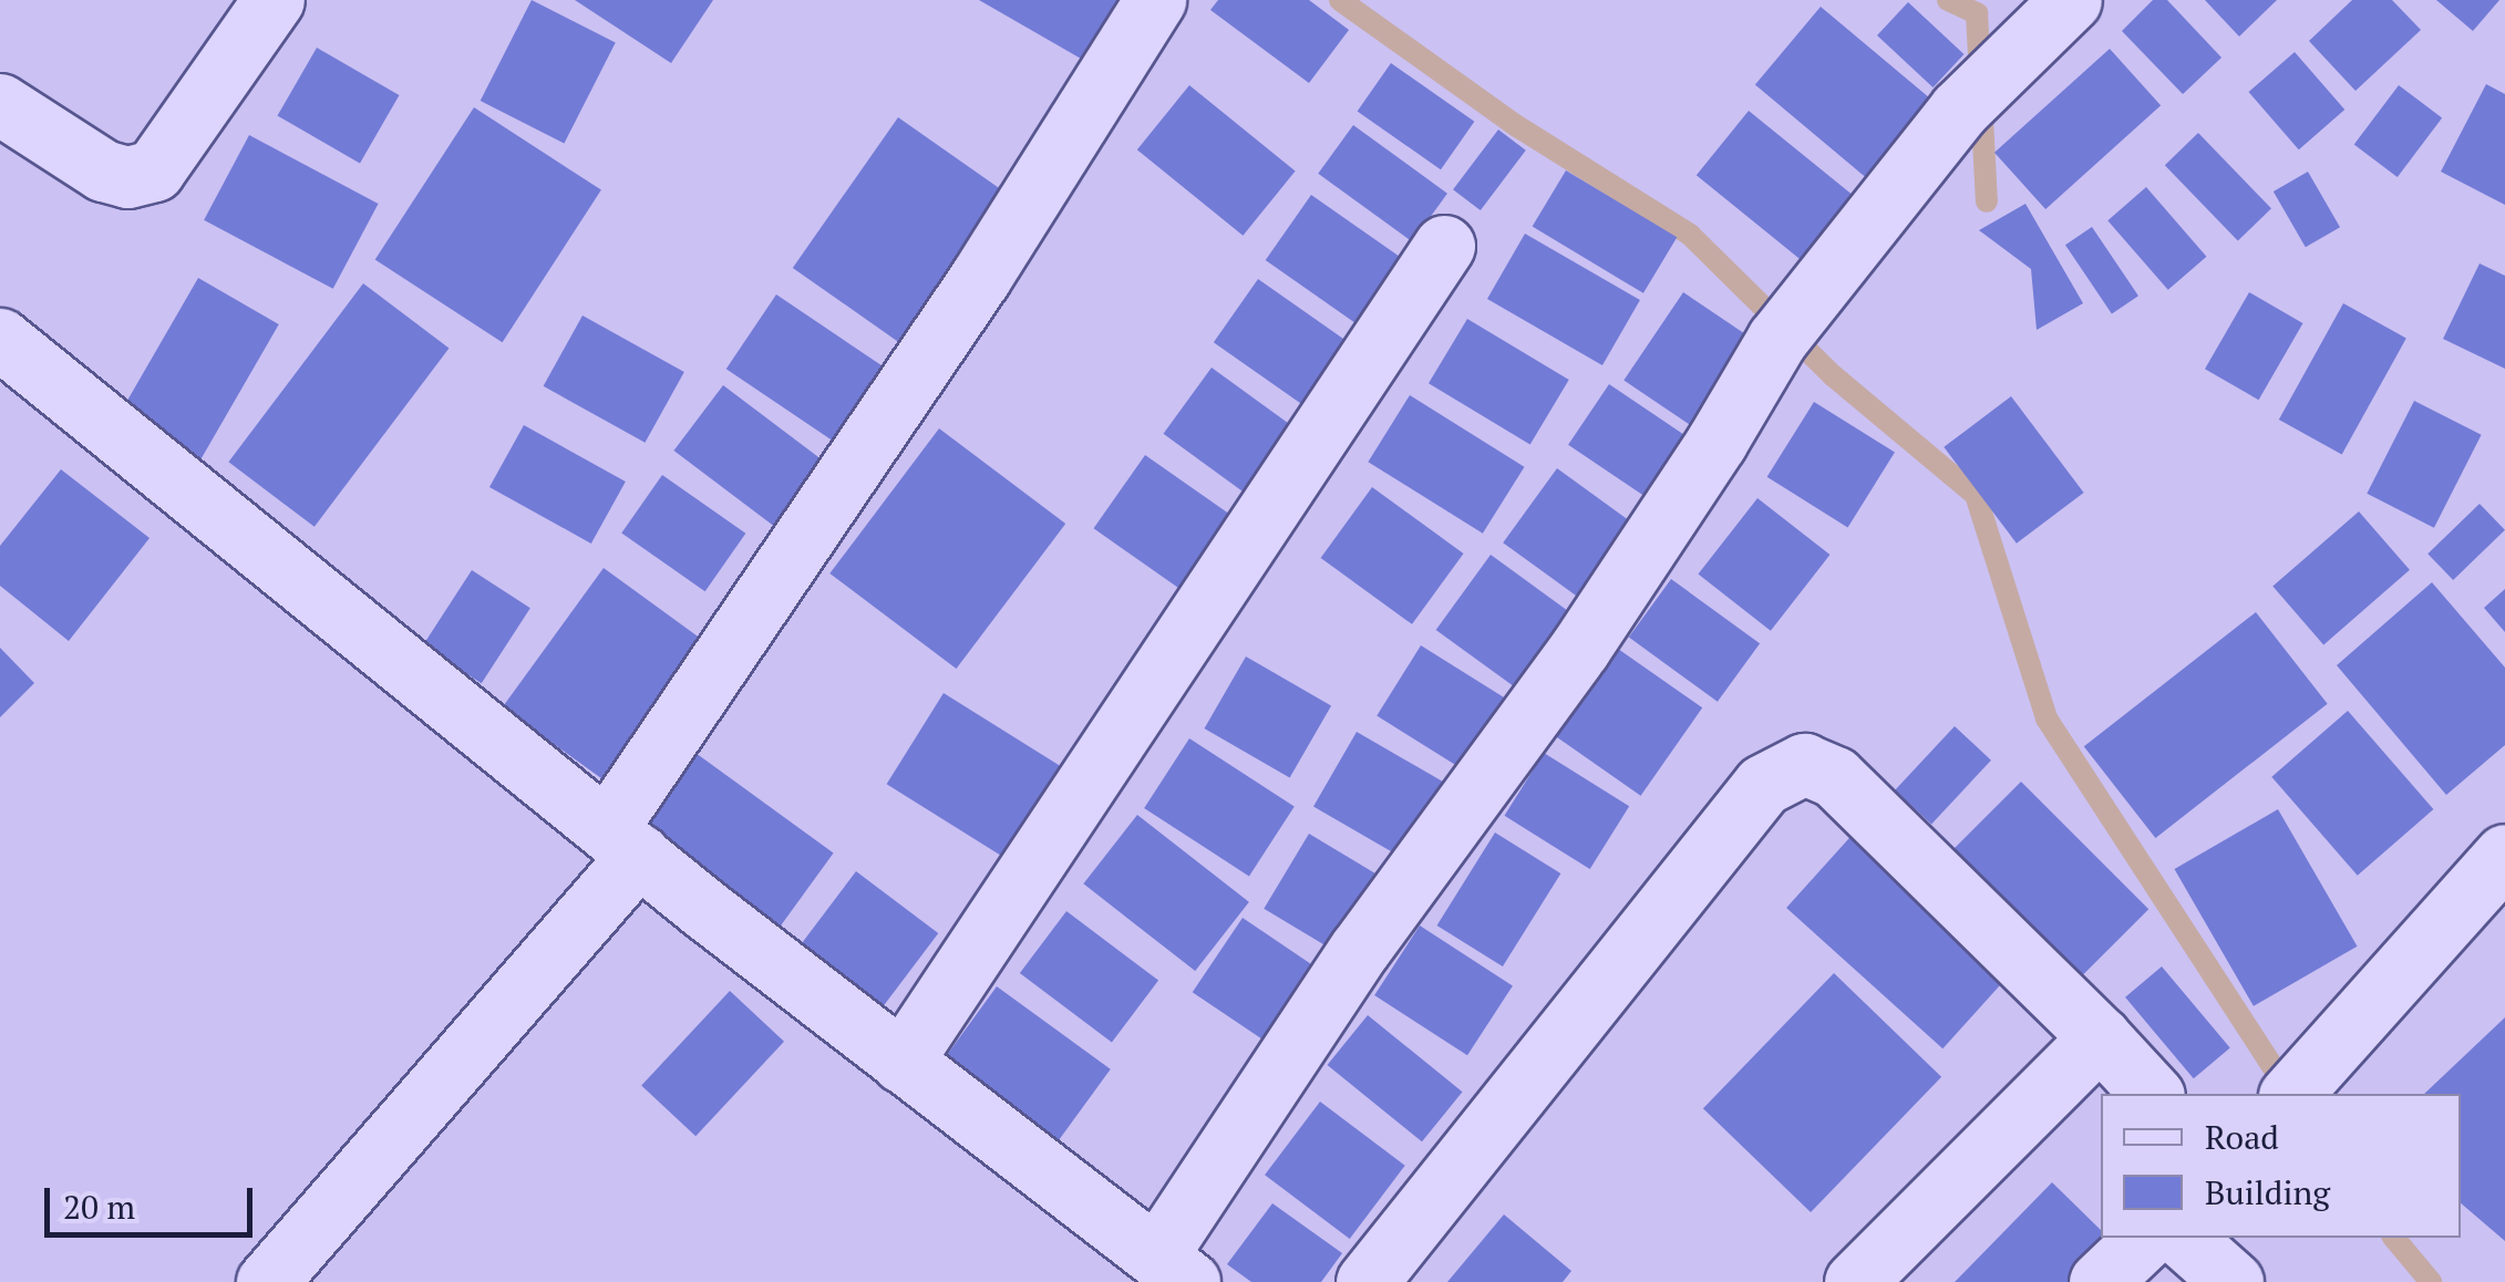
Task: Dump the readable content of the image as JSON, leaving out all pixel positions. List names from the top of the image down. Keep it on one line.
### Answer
{"legend":["Road","Building"],"scale_bar":"20 m"}
